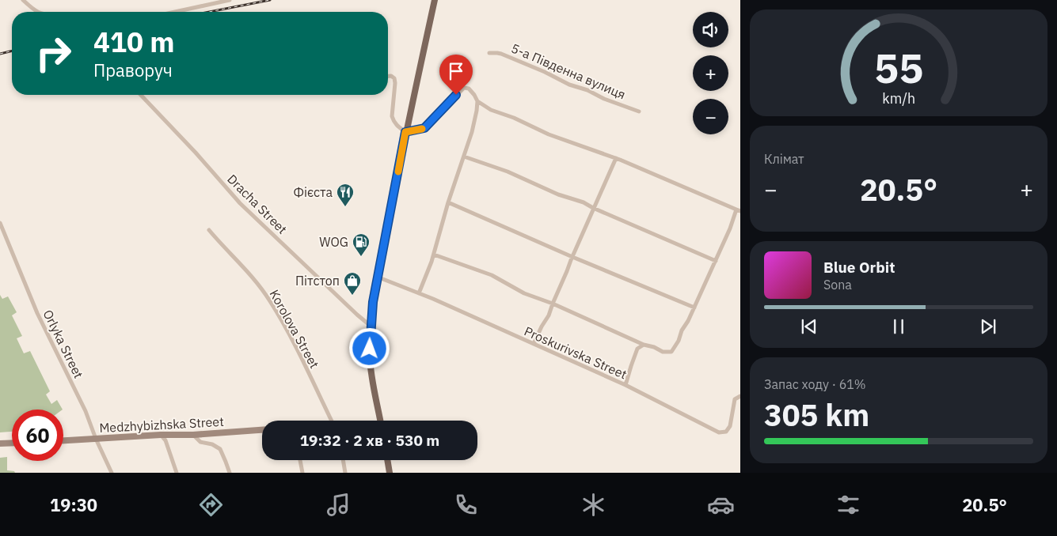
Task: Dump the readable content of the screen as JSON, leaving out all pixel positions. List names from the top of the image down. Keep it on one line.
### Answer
{"streets":{"main road":["Medzhybizhska Street"],"street":["5-а Південна вулиця","Dracha Street","Korolova Street","Orlyka Street","Proskurivska Street"]},"crossings":[["Orlyka Street","Medzhybizhska Street"]],"places":{"restaurant":["Фієста"],"fuel station":["WOG"],"shop":["Пітстоп"]},"page":{"map_buttons":["+","−"],"turn":["410 m","Праворуч"],"tile":["Клімат",["Запас ходу · 61%","305 km"]],"heat":["−","20.5°","+"],"song":["Blue Orbit","Sona"],"limit":"60","trip":"19:32 · 2 хв · 530 m","tabs":["19:30","20.5°"],"gauge":["55","km/h"]}}
